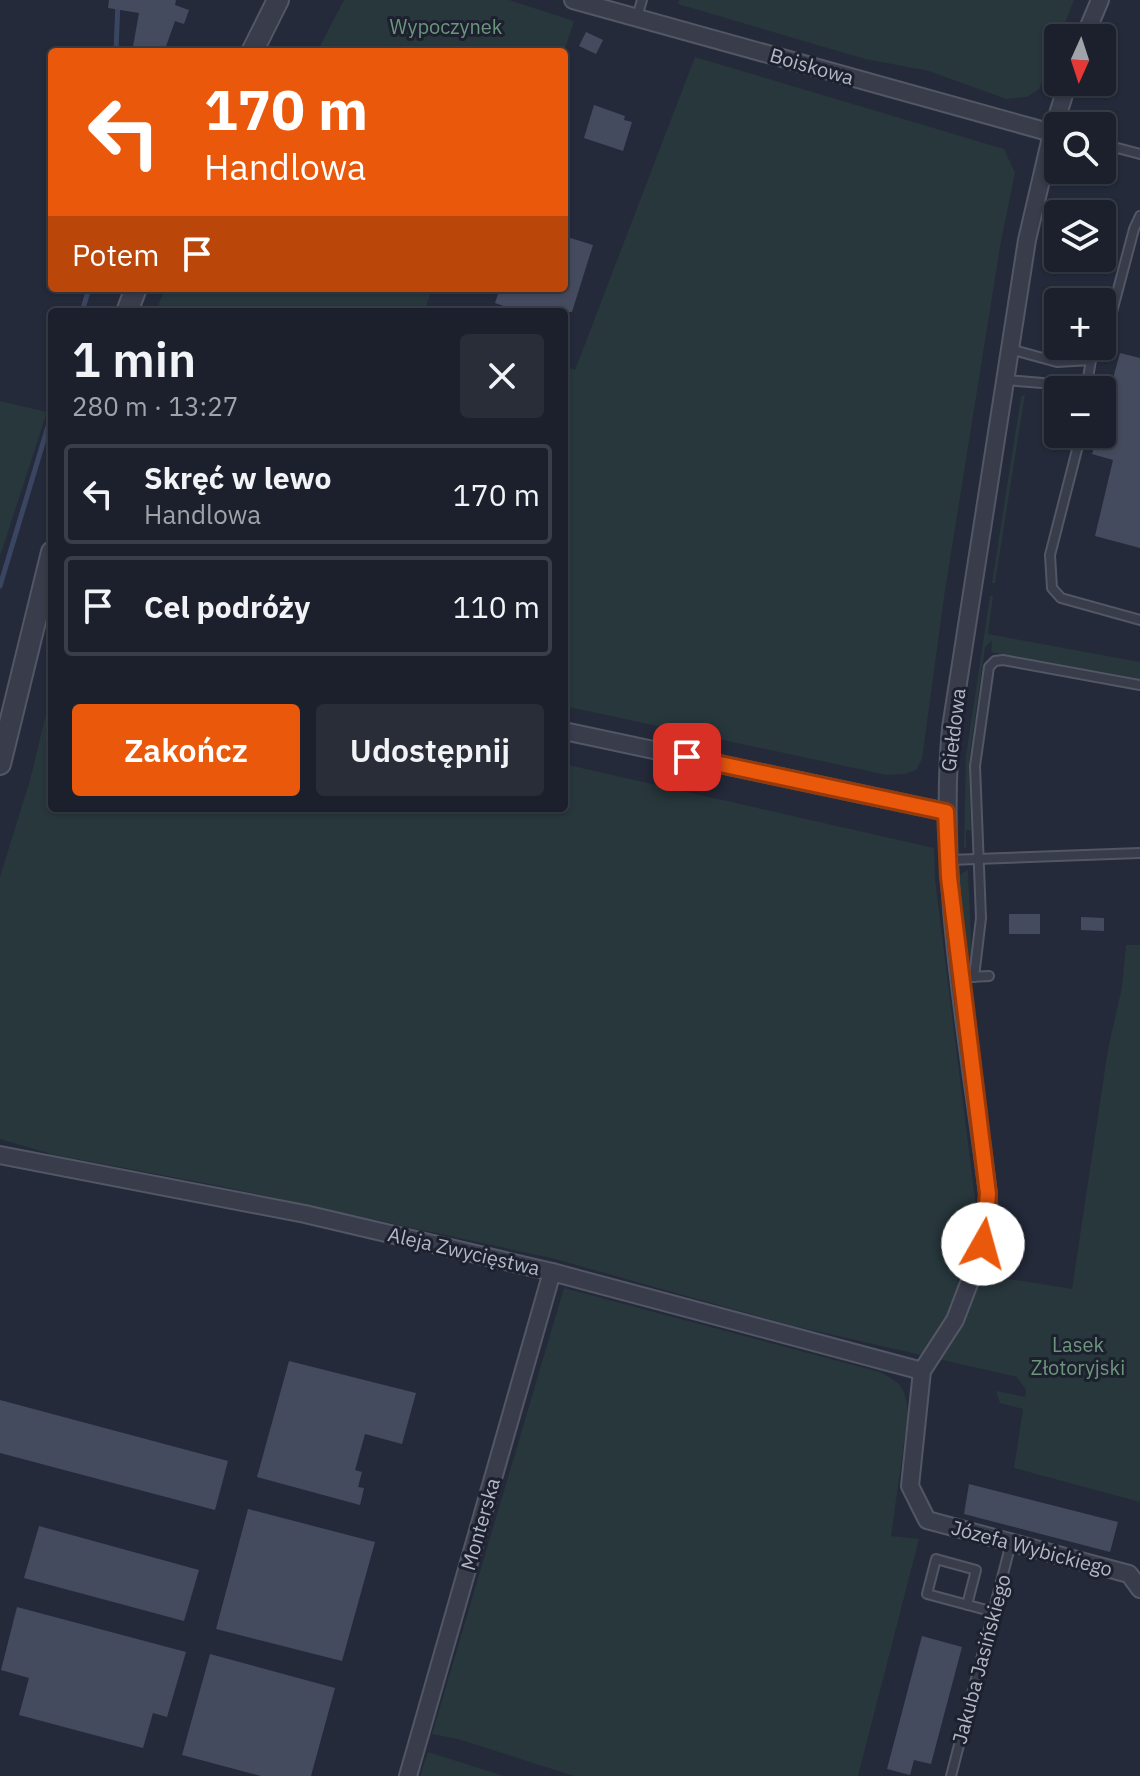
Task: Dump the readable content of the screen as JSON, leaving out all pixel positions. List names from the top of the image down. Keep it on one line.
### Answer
{"streets":{"street":["Boiskowa","Giełdowa","Aleja Zwycięstwa","Monterska","Józefa Wybickiego"],"lane":["Jakuba Jasińskiego"]},"crossings":[["Giełdowa","Aleja Zwycięstwa"],["Giełdowa","Józefa Wybickiego"],["Aleja Zwycięstwa","Monterska"],["Aleja Zwycięstwa","Józefa Wybickiego"],["Józefa Wybickiego","Jakuba Jasińskiego"]],"parks":["Wypoczynek","Lasek Złotoryjski"],"north":"bottom","page":{"map_buttons":["+","−"],"turn":["170 m","Handlowa"],"then":"Potem","heading":["1 min","280 m · 13:27"],"list":[{"name":"Skręć w lewo","note":"Handlowa","value":"170 m"},{"name":"Cel podróży","value":"110 m"}],"buttons":["Zakończ","Udostępnij"]}}
